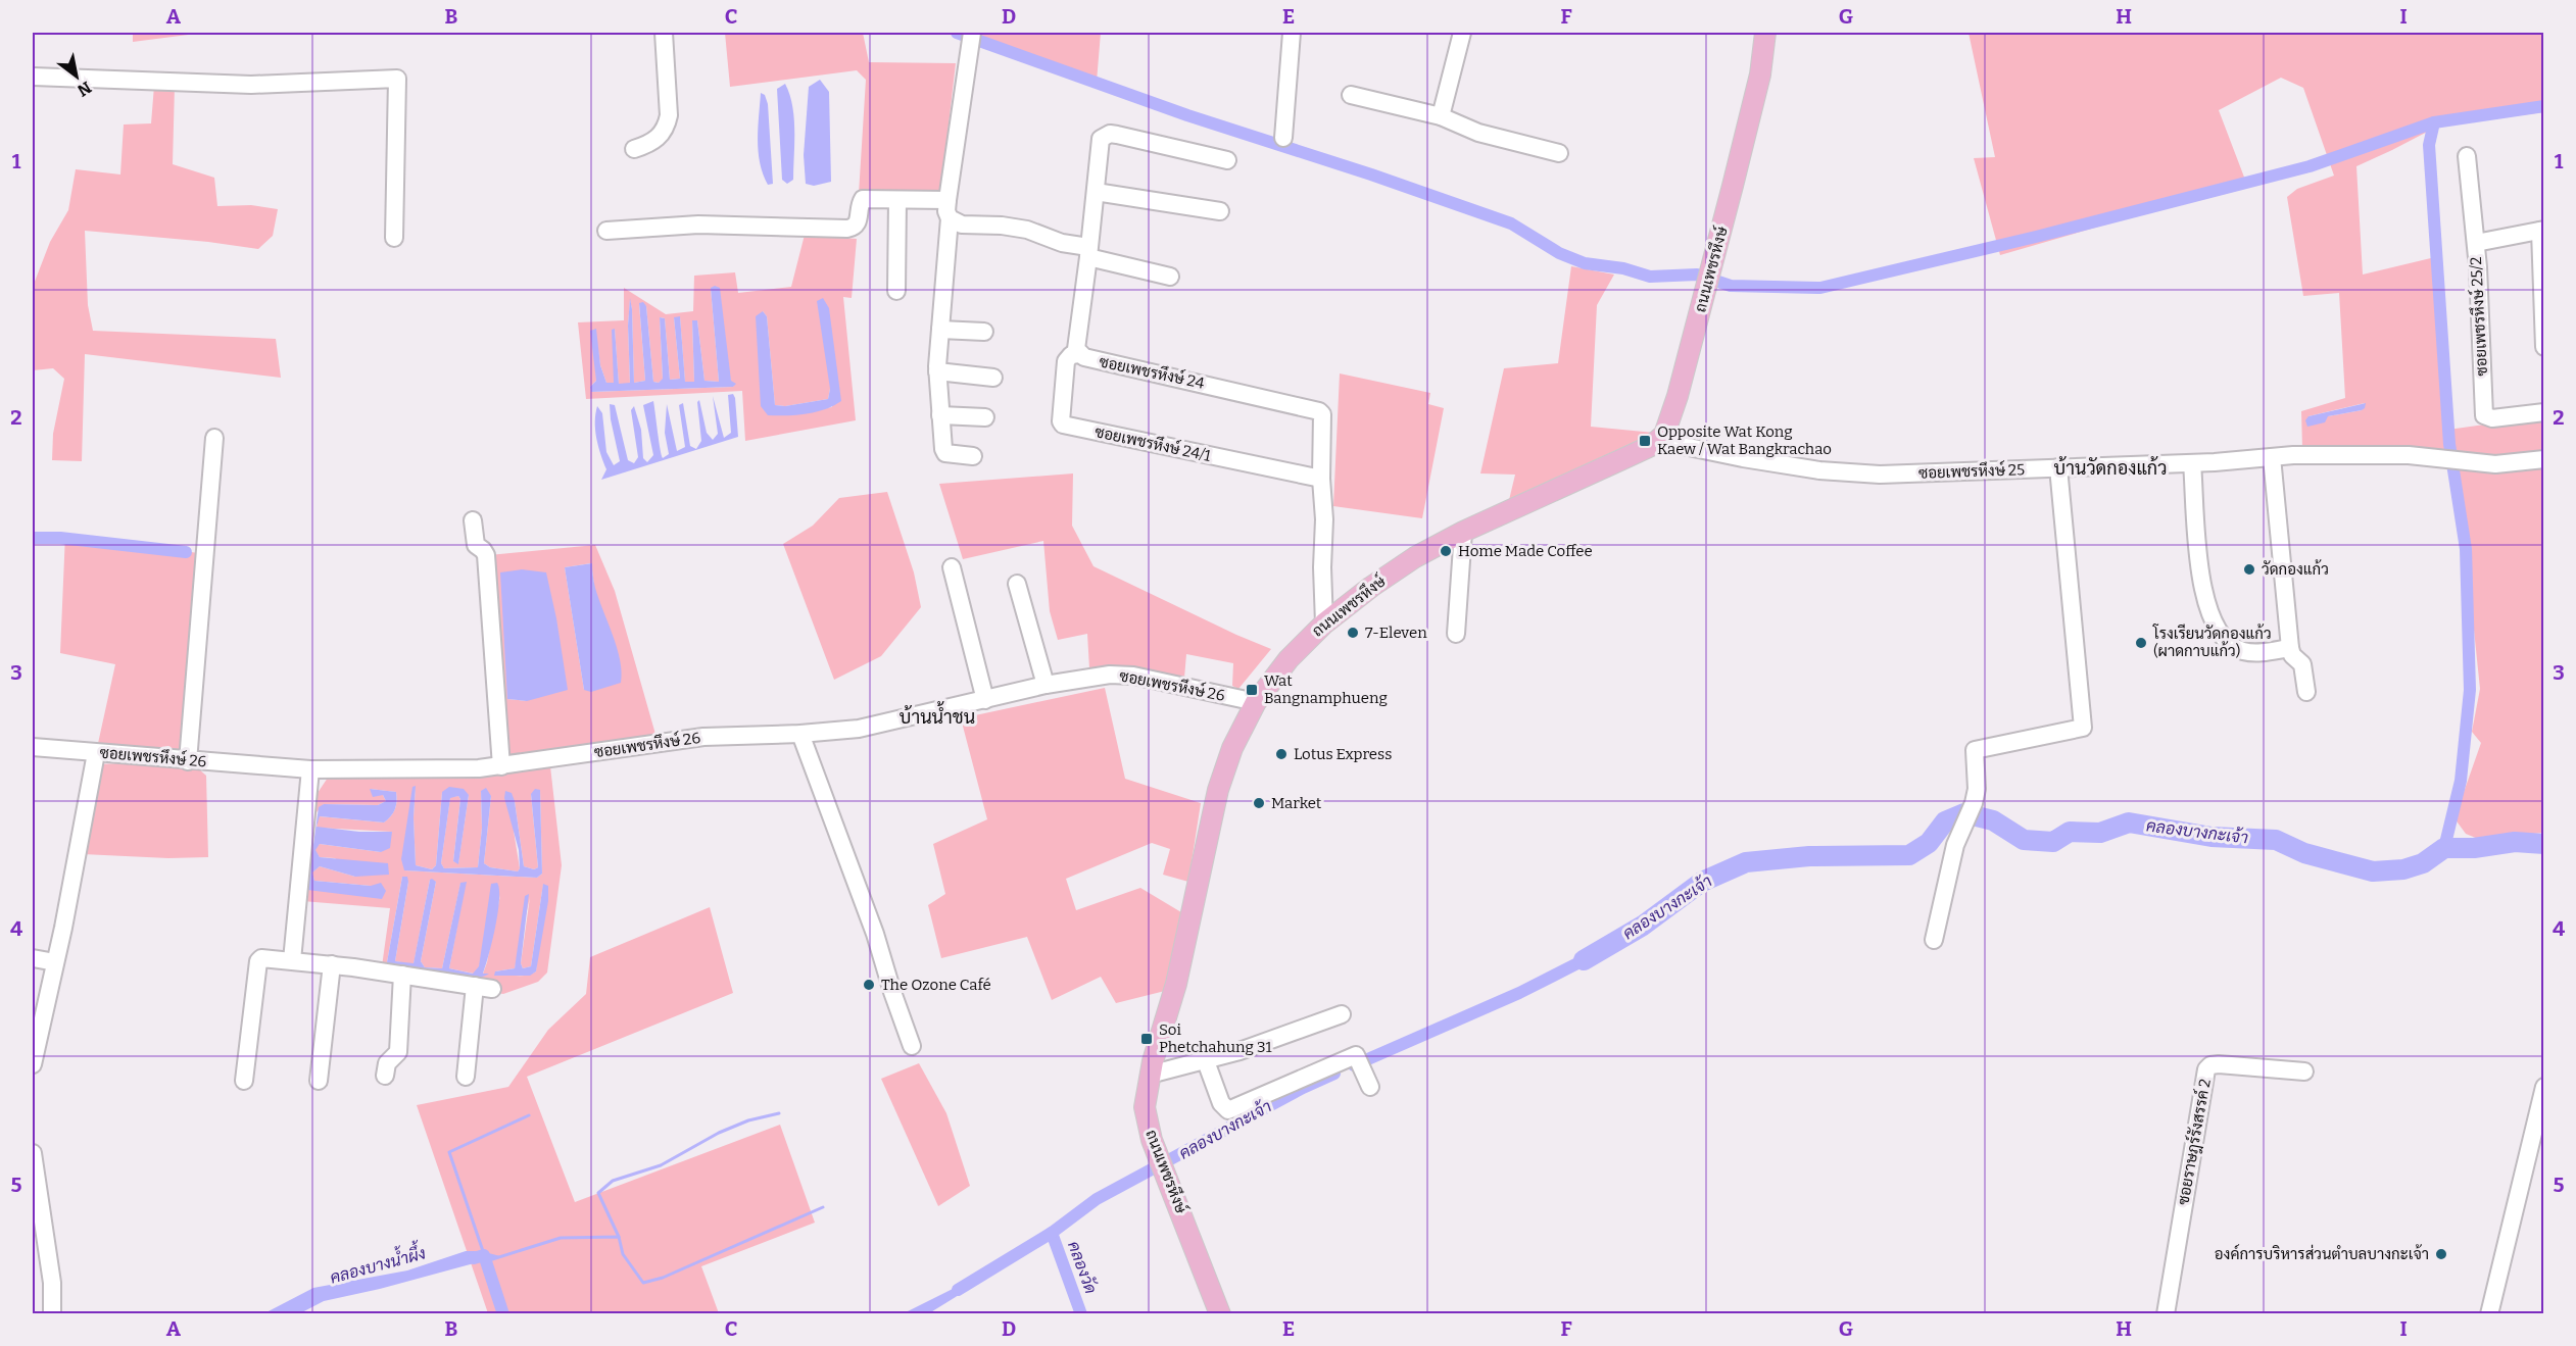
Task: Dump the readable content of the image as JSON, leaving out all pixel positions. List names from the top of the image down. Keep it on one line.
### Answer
{"streets":{"main road":["ถนนเพชรหึงษ์"],"street":["ซอยเพชรหึงษ์ 25/2","ซอยเพชรหึงษ์ 24","ซอยเพชรหึงษ์ 24/1","ซอยเพชรหึงษ์ 25","ซอยเพชรหึงษ์ 26","ซอยราษฎร์รังสรรค์ 2"]},"crossings":[["ถนนเพชรหึงษ์","ซอยเพชรหึงษ์ 24"],["ถนนเพชรหึงษ์","ซอยเพชรหึงษ์ 25"],["ถนนเพชรหึงษ์","ซอยเพชรหึงษ์ 26"],["ซอยเพชรหึงษ์ 24","ซอยเพชรหึงษ์ 24/1"]],"districts":["บ้านวัดกองแก้ว","บ้านน้ำชน"],"water":["คลองบางกะเจ้า","คลองบางน้ำผึ้ง","คลองวัด"],"places":{"transit":["Opposite Wat Kong Kaew / Wat Bangkrachao","Wat Bangnamphueng","Soi Phetchahung 31"],"other":["Home Made Coffee","วัดกองแก้ว","7-Eleven","โรงเรียนวัดกองแก้ว (ผาดกาบแก้ว)","Lotus Express","Market","The Ozone Café","องค์การบริหารส่วนตำบลบางกะเจ้า"]},"north":"bottom right","grid":{"columns":["A","B","C","D","E","F","G","H","I"],"rows":["1","2","3","4","5"]}}
